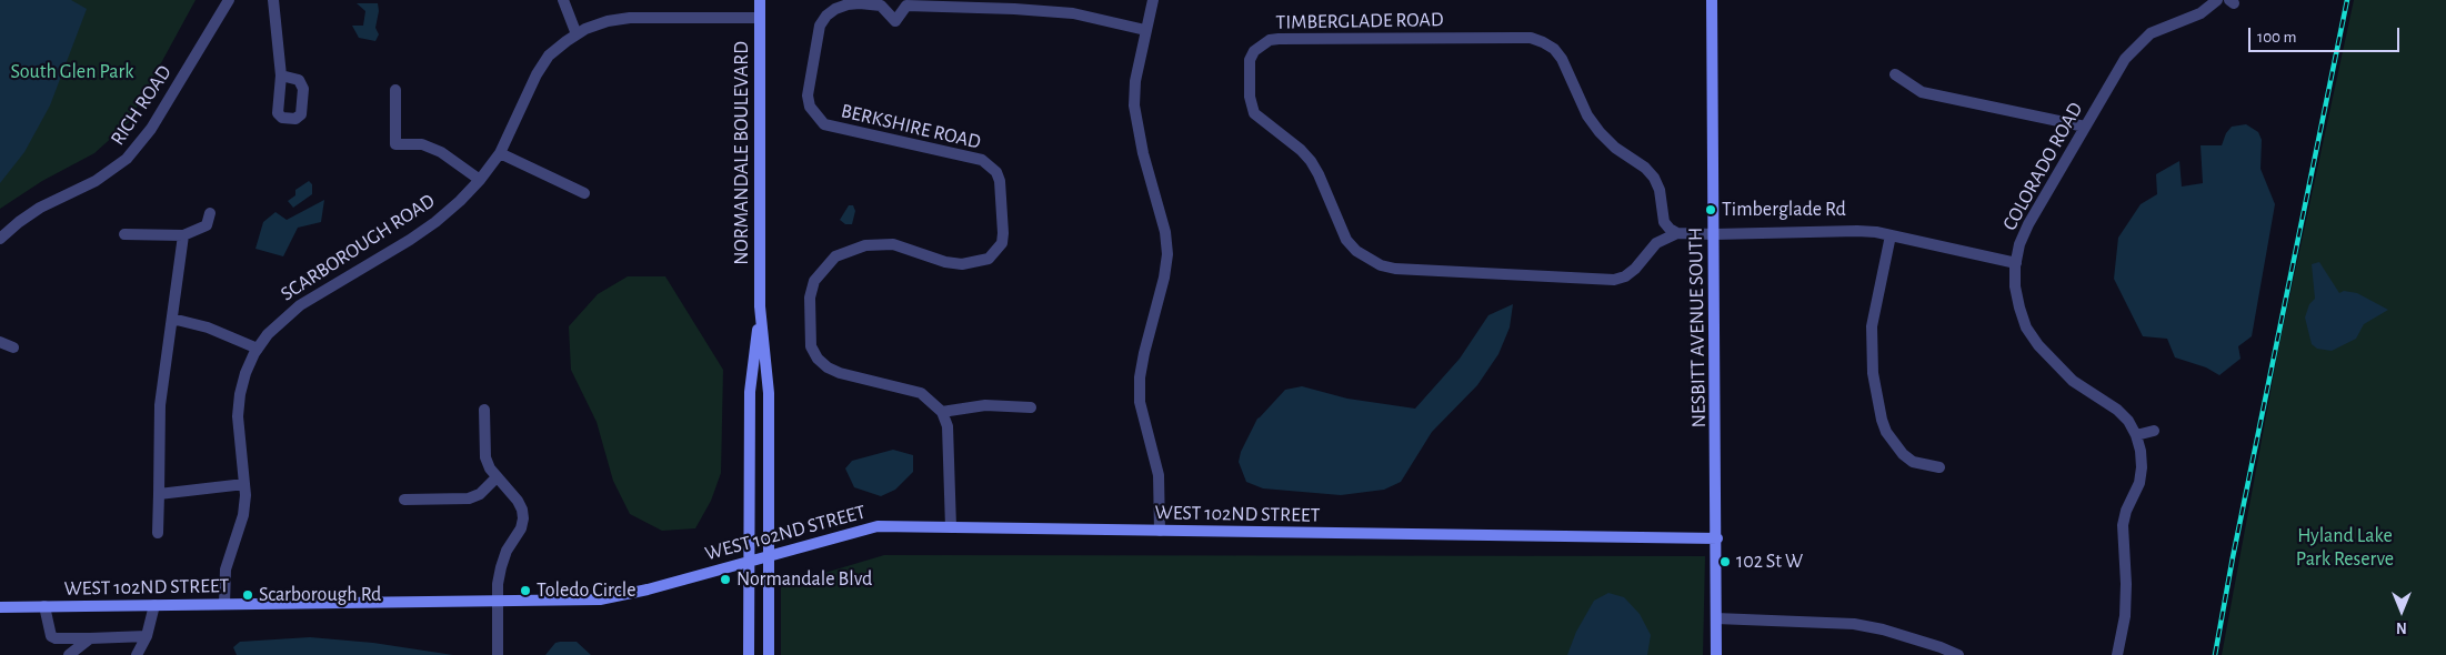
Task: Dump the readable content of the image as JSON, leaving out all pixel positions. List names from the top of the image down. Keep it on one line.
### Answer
{"streets":{"street":["TIMBERGLADE ROAD","RICH ROAD","BERKSHIRE ROAD","NORMANDALE BOULEVARD","COLORADO ROAD","SCARBOROUGH ROAD","NESBITT AVENUE SOUTH","WEST 102ND STREET"]},"crossings":[["NORMANDALE BOULEVARD","SCARBOROUGH ROAD"],["NORMANDALE BOULEVARD","WEST 102ND STREET"],["SCARBOROUGH ROAD","WEST 102ND STREET"],["NESBITT AVENUE SOUTH","WEST 102ND STREET"]],"parks":["South Glen Park","Hyland Lake Park Reserve"],"places":["Timberglade Rd","102 St W","Normandale Blvd","Toledo Circle","Scarborough Rd"],"scale_bar":"100 m","north":"bottom"}
